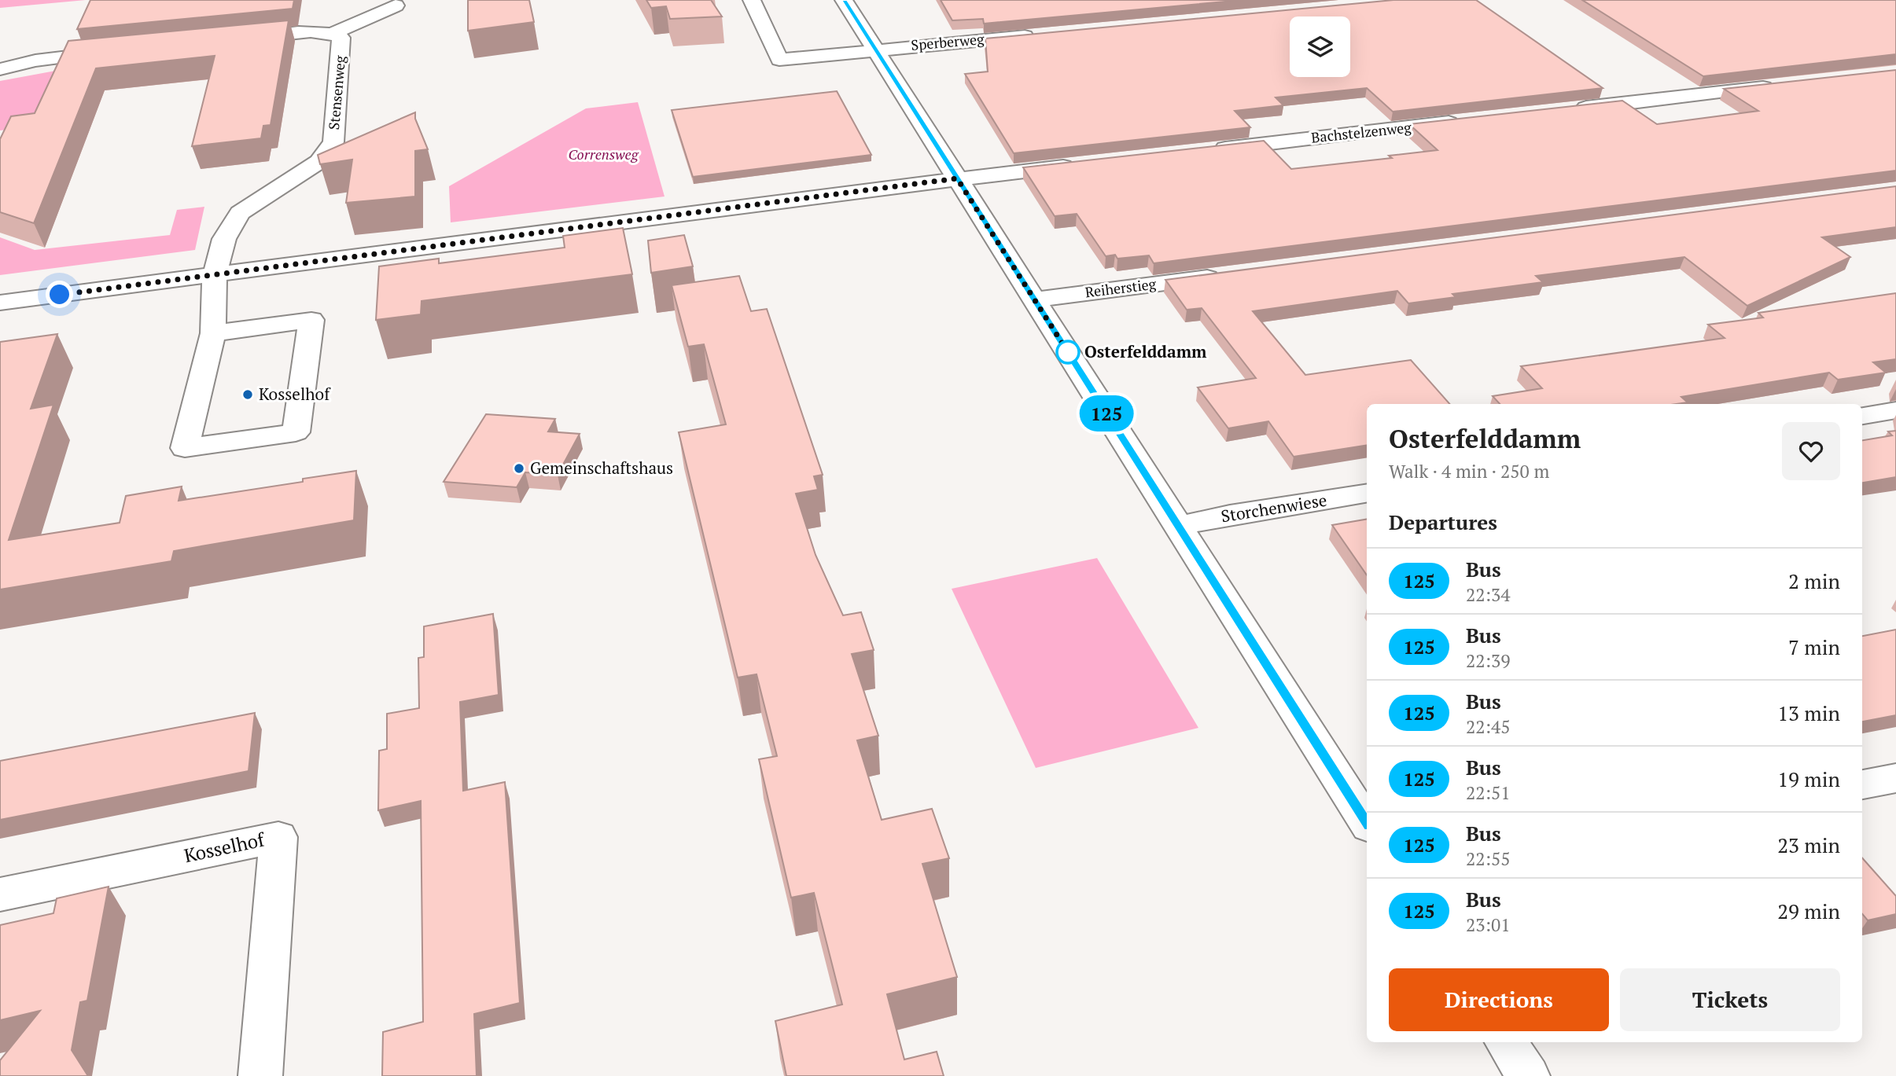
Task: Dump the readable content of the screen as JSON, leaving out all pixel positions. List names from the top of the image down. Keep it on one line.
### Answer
{"streets":{"street":["Sperberweg","Stensenweg","Bachstelzenweg","Reiherstieg","Storchenwiese","Kosselhof"]},"parks":["Corrensweg"],"places":["Osterfelddamm","Kosselhof","Gemeinschaftshaus"],"lines":["bus line 125"],"page":{"on_map":"125","heading":[["Osterfelddamm","Walk · 4 min · 250 m"],"Departures"],"list":[{"mark":"125","name":"Bus","note":"22:34","value":"2 min"},{"mark":"125","name":"Bus","note":"22:39","value":"7 min"},{"mark":"125","name":"Bus","note":"22:45","value":"13 min"},{"mark":"125","name":"Bus","note":"22:51","value":"19 min"},{"mark":"125","name":"Bus","note":"22:55","value":"23 min"},{"mark":"125","name":"Bus","note":"23:01","value":"29 min"}],"buttons":["Directions","Tickets"]}}
